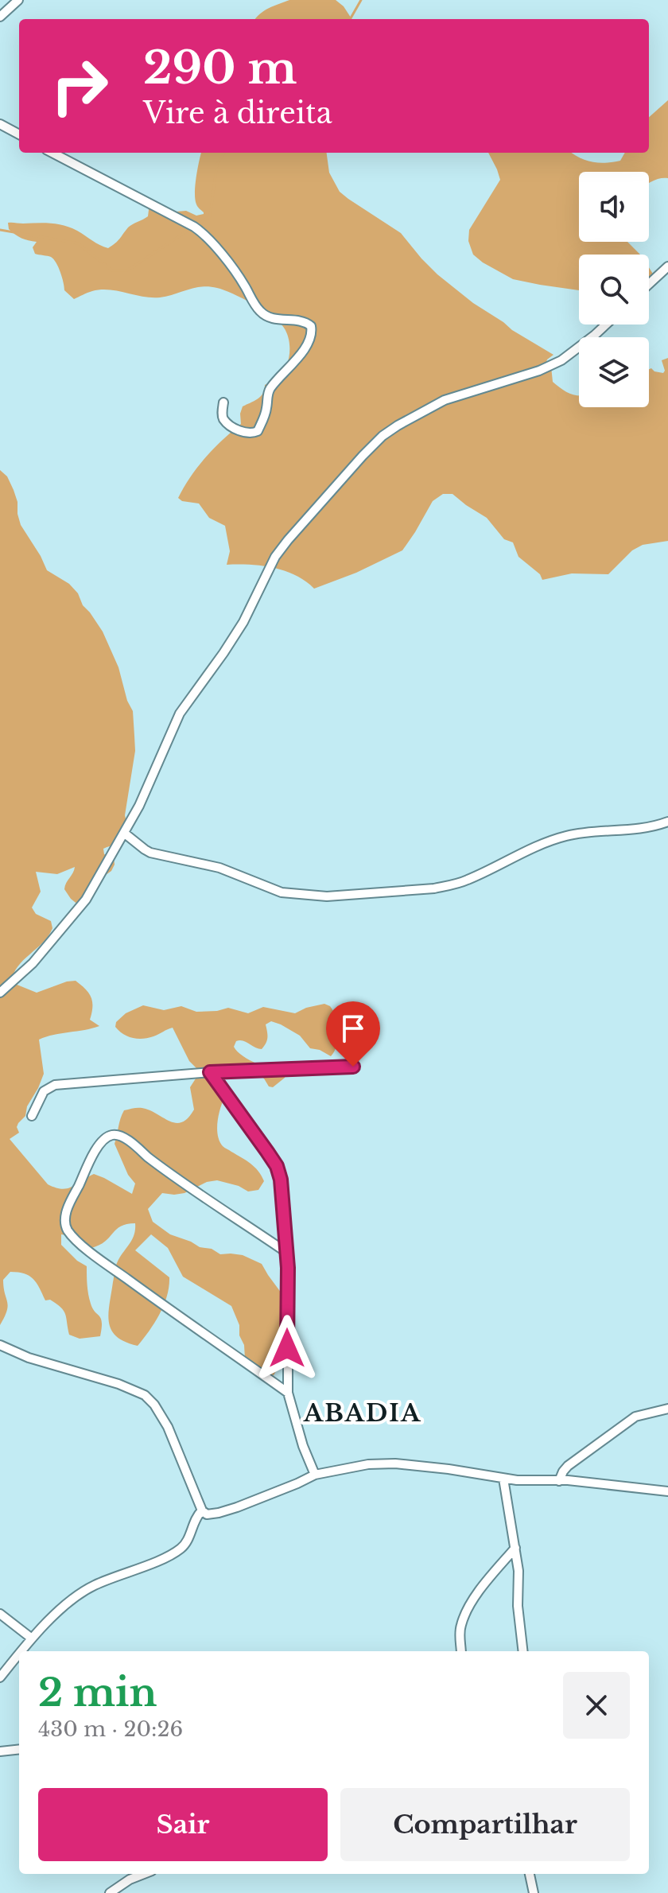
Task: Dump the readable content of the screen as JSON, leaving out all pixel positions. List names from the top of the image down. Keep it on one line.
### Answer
{"districts":["ABADIA"],"page":{"turn":["290 m","Vire à direita"],"heading":["2 min","430 m · 20:26"],"buttons":["Sair","Compartilhar"]}}
